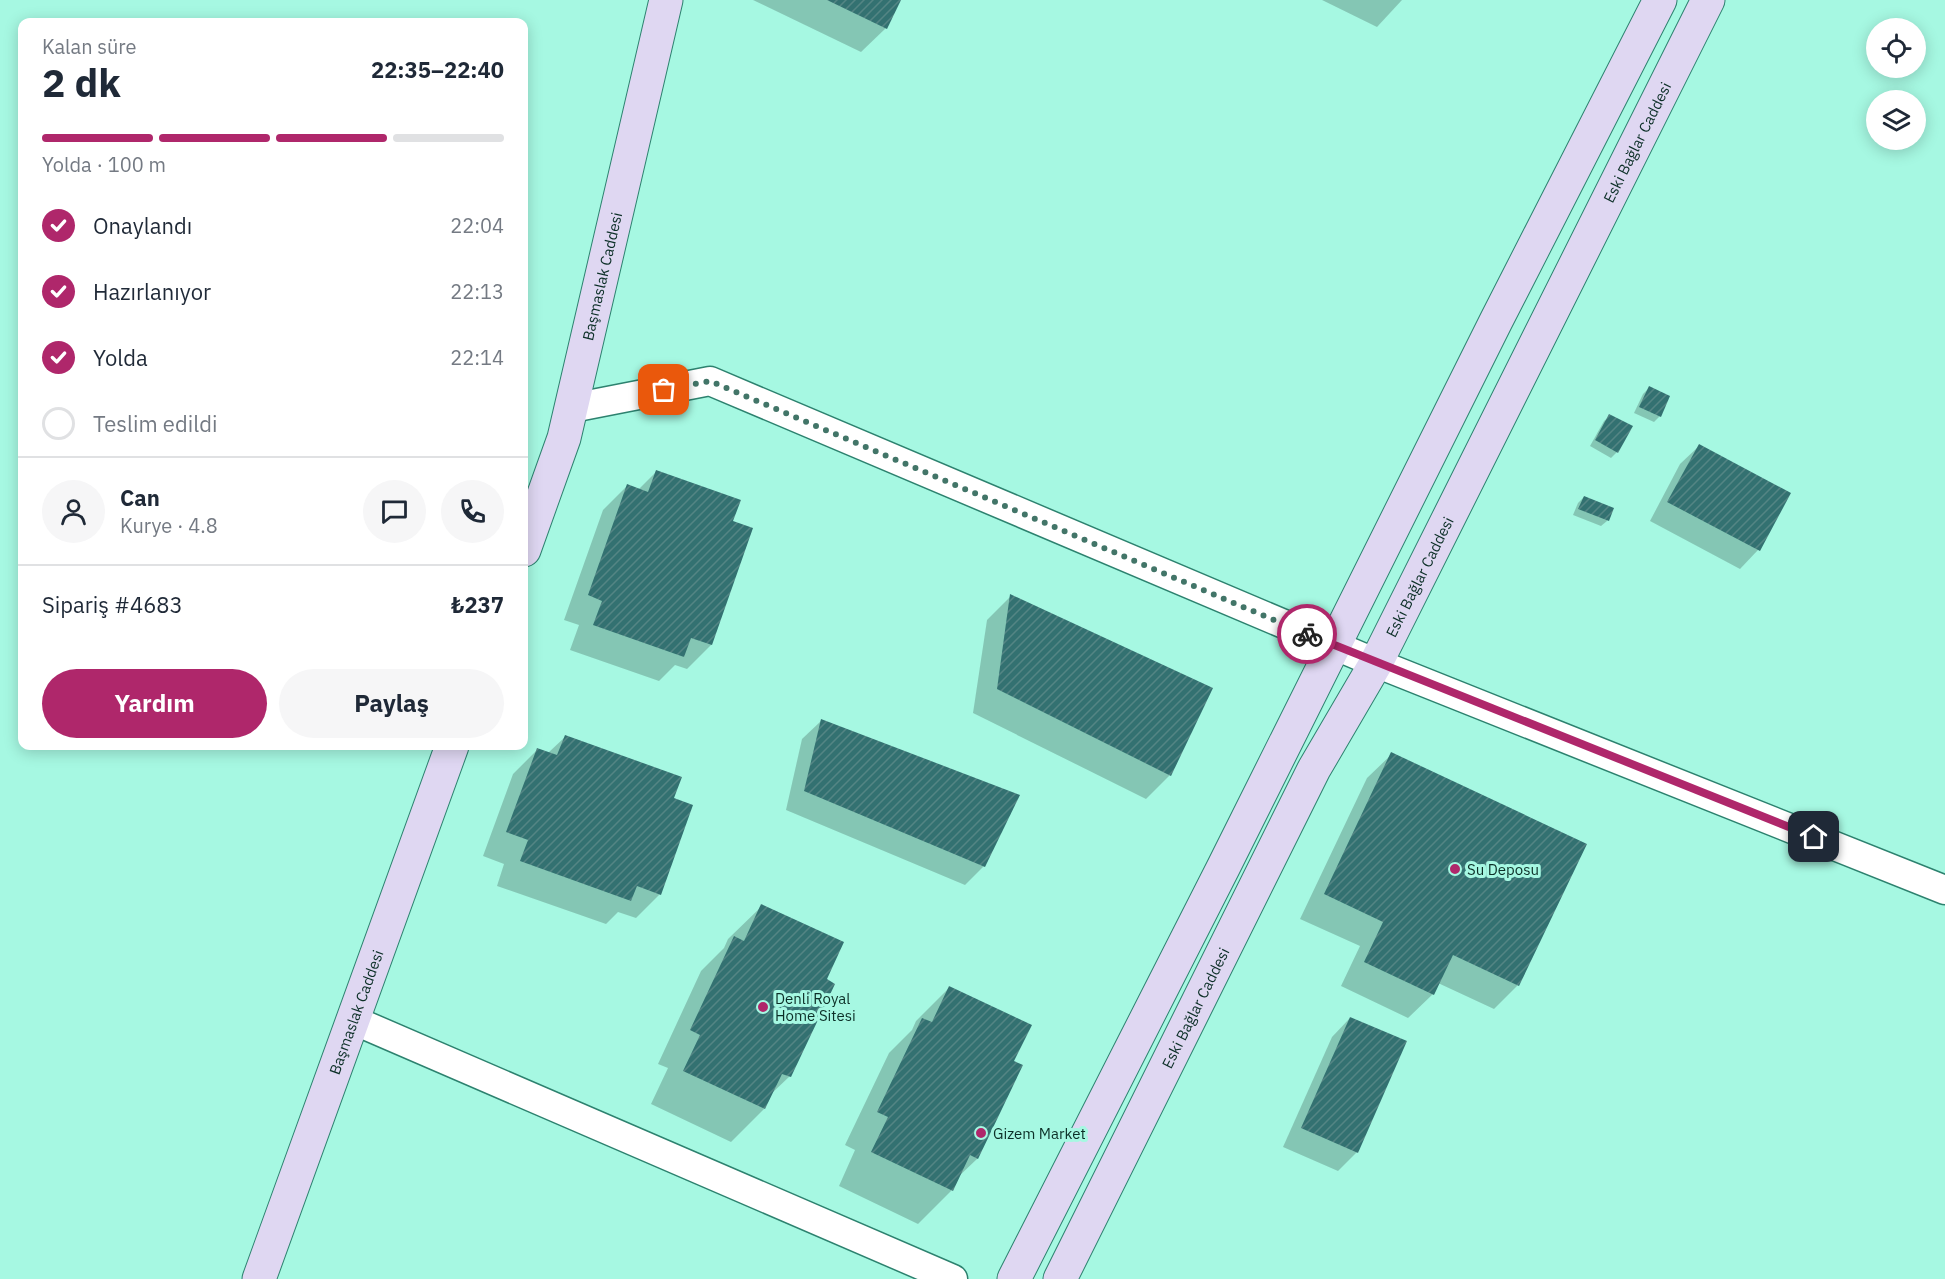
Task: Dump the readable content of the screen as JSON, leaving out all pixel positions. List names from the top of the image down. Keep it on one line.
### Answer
{"streets":{"street":["Eski Bağlar Caddesi","Başmaslak Caddesi"]},"places":["Su Deposu","Denli Royal Home Sitesi","Gizem Market"],"page":{"heading":["2 dk","Kalan süre","22:35–22:40"],"panel":["Can","Kurye · 4.8","Sipariş #4683","₺237"],"bar":"Yolda · 100 m","list":[["Onaylandı","22:04"],["Hazırlanıyor","22:13"],["Yolda","22:14"],"Teslim edildi"],"buttons":["Yardım","Paylaş"]}}
